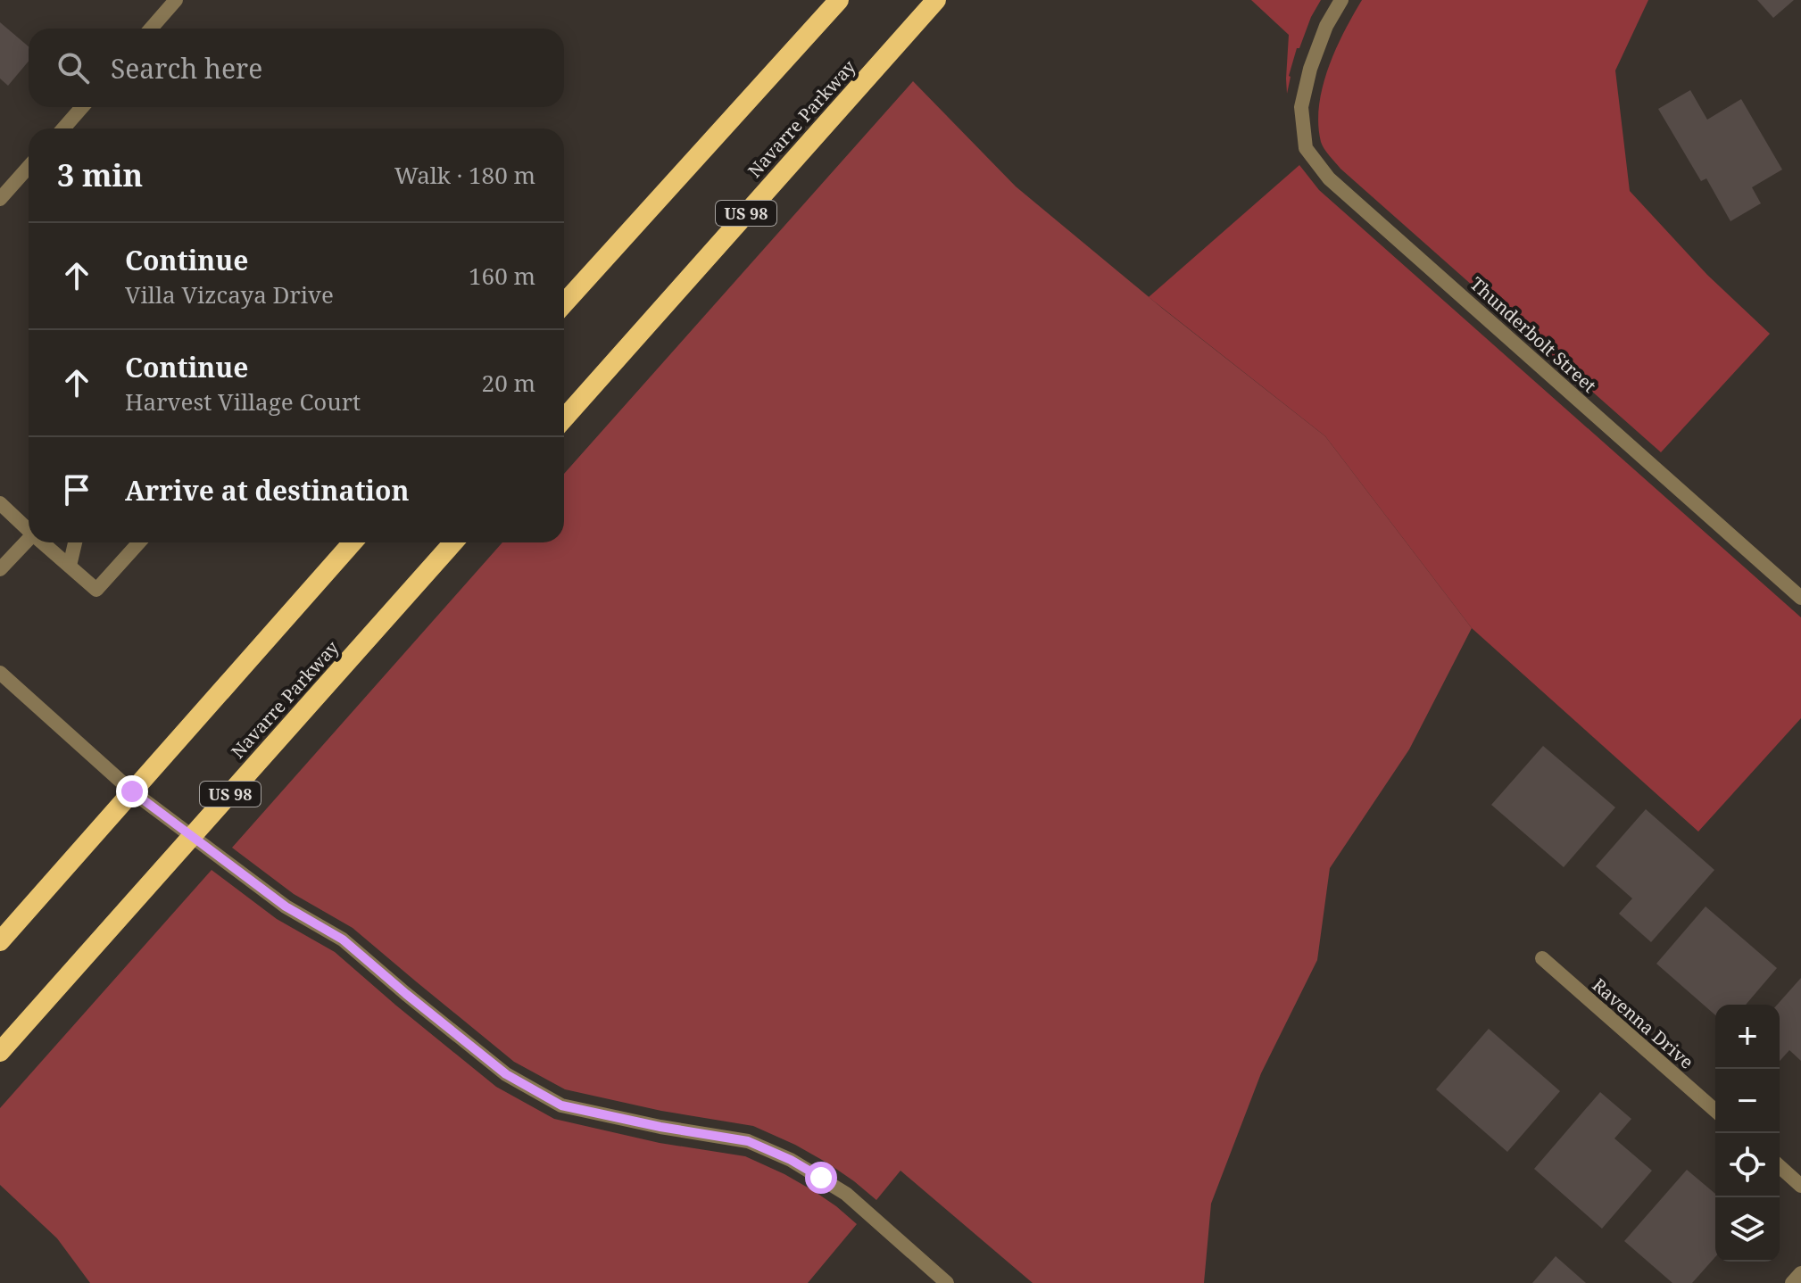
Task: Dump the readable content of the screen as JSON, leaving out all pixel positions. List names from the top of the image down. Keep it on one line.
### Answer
{"streets":{"highway":["Navarre Parkway","US 98"],"street":["Thunderbolt Street","Ravenna Drive"]},"page":{"search":"Search here","heading":["3 min","Walk · 180 m"],"list":[["Continue","Villa Vizcaya Drive","160 m"],["Continue","Harvest Village Court","20 m"],"Arrive at destination"],"map_buttons":["+","−"]}}
